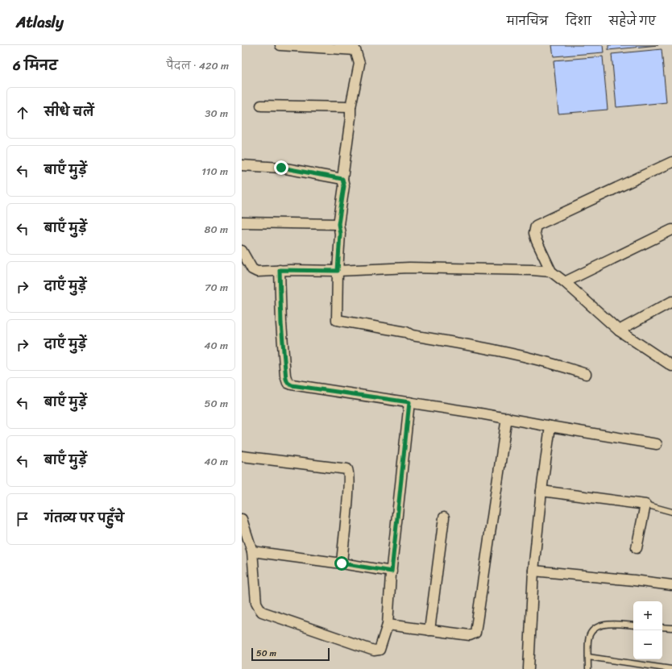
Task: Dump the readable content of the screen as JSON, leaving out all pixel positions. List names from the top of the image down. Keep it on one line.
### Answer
{"scale_bar":"50 m","page":{"header":"Atlasly","nav":["मानचित्र","दिशा","सहेजे गए"],"heading":["6 मिनट","पैदल · 420 m"],"list":[["सीधे चलें","30 m"],["बाएँ मुड़ें","110 m"],["बाएँ मुड़ें","80 m"],["दाएँ मुड़ें","70 m"],["दाएँ मुड़ें","40 m"],["बाएँ मुड़ें","50 m"],["बाएँ मुड़ें","40 m"],"गंतव्य पर पहुँचे"],"map_buttons":["+","−"],"scale":"50 m"}}
